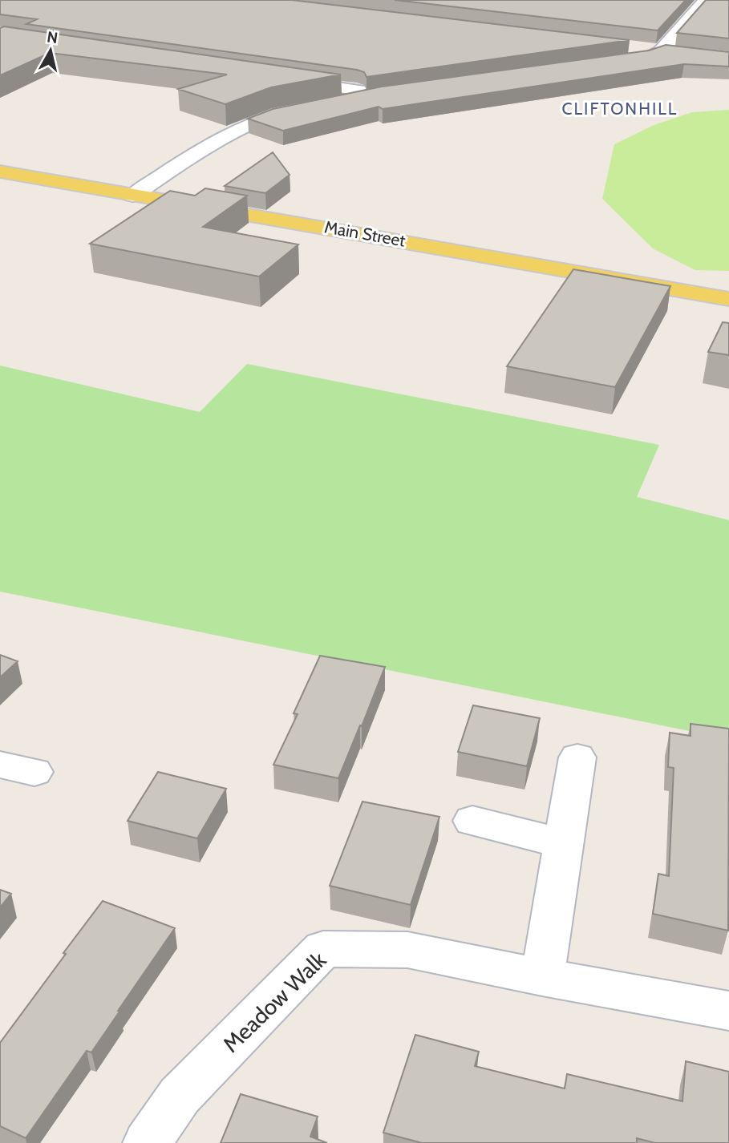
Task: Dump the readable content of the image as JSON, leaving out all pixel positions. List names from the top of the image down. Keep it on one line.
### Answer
{"streets":{"main road":["Main Street"],"street":["Meadow Walk"]},"districts":["CLIFTONHILL"],"north":"top"}
